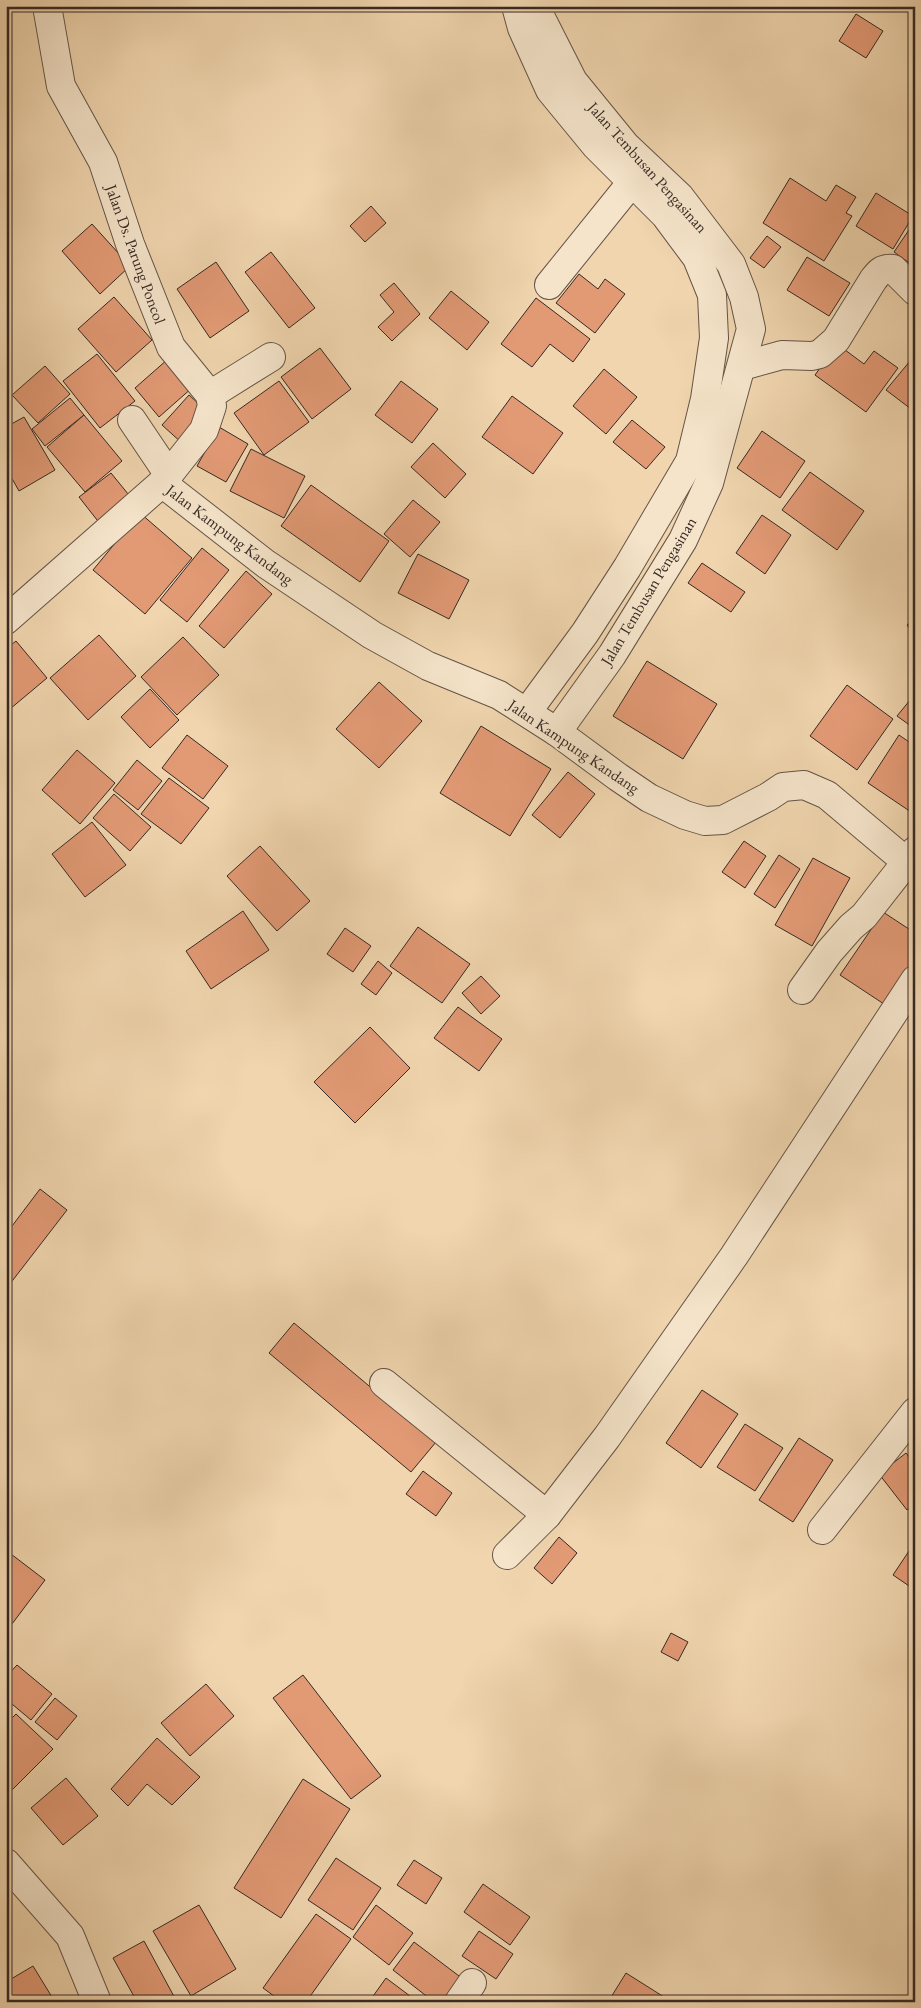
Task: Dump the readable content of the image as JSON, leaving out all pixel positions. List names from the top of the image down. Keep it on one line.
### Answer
{"streets":{"street":["Jalan Tembusan Pengasinan","Jalan Ds. Parung Poncol","Jalan Kampung Kandang"]},"crossings":[["Jalan Tembusan Pengasinan","Jalan Kampung Kandang"]]}
